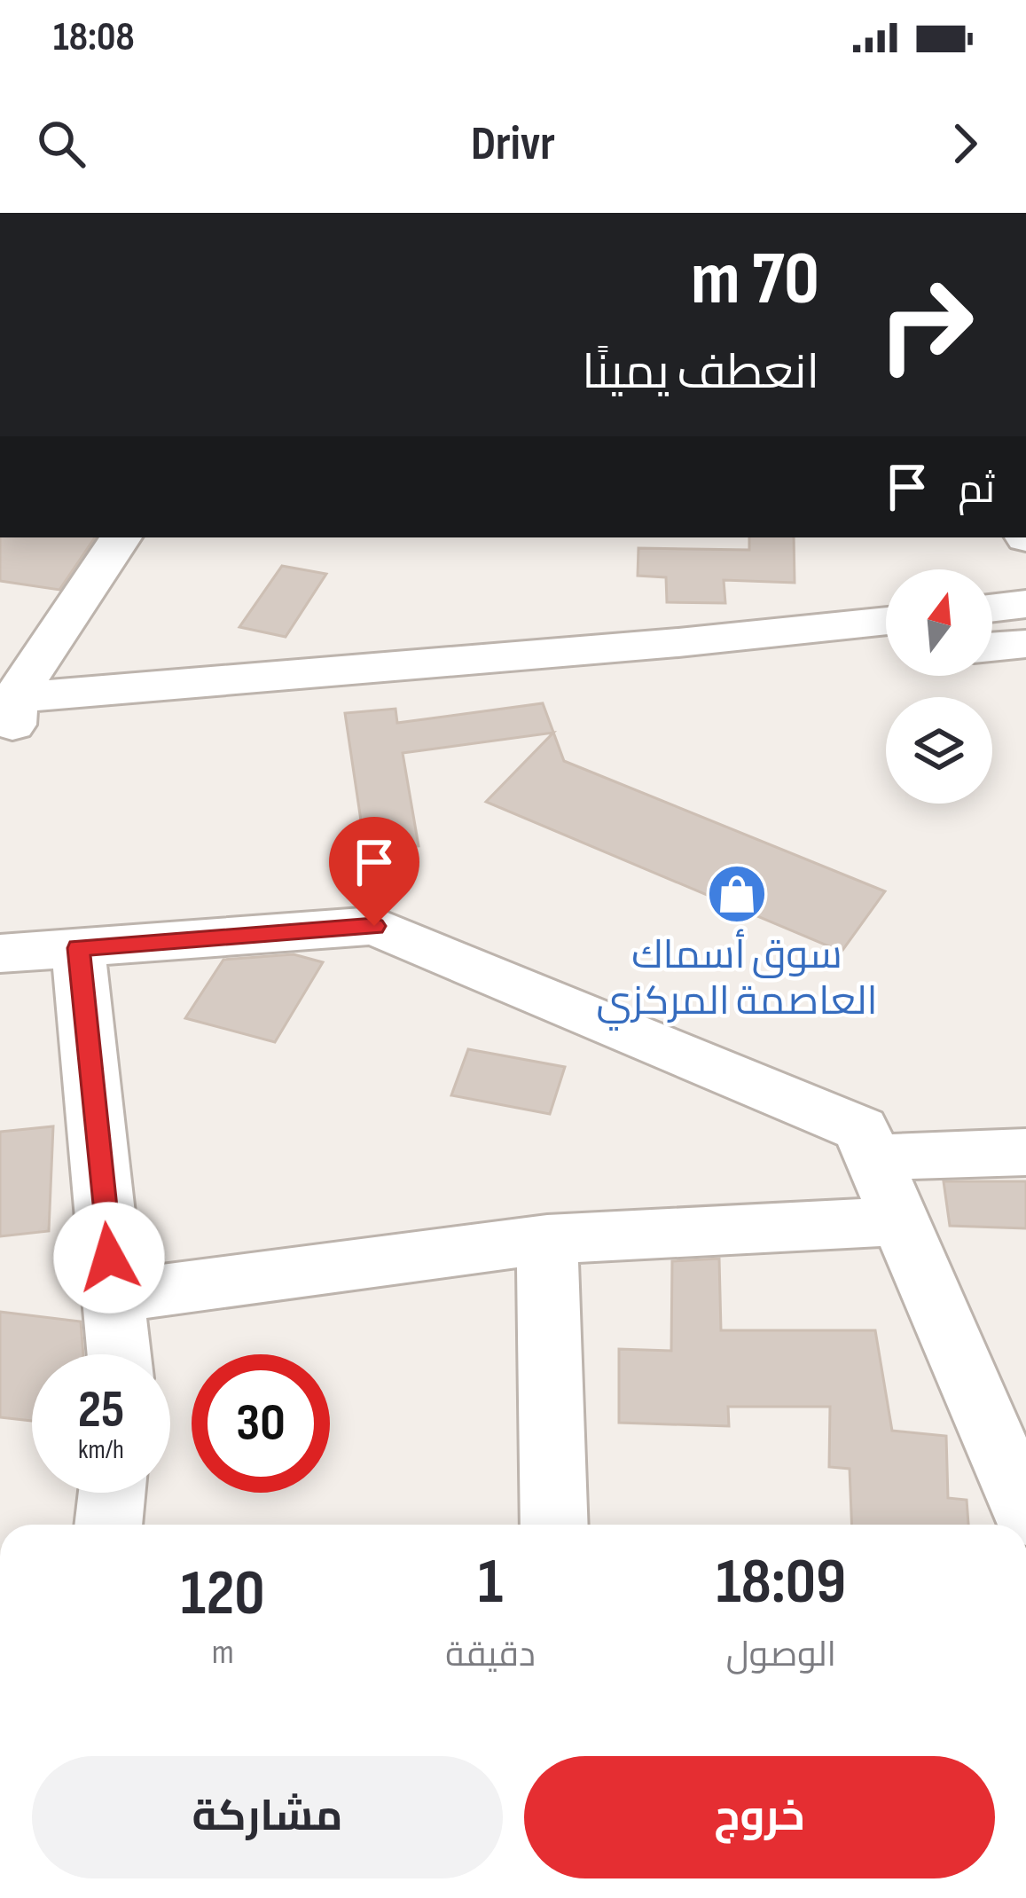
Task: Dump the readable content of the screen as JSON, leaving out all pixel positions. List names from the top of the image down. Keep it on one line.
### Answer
{"places":{"shop":["سوق أسماك العاصمة المركزي"]},"north":"top","page":{"status":"18:08","header":"Drivr","turn":["70 m","انعطف يمينًا"],"then":"ثم","speed":"25 km/h","limit":"30","eta":["18:09","الوصول","1","دقيقة","120","m"],"buttons":["خروج","مشاركة"]}}
